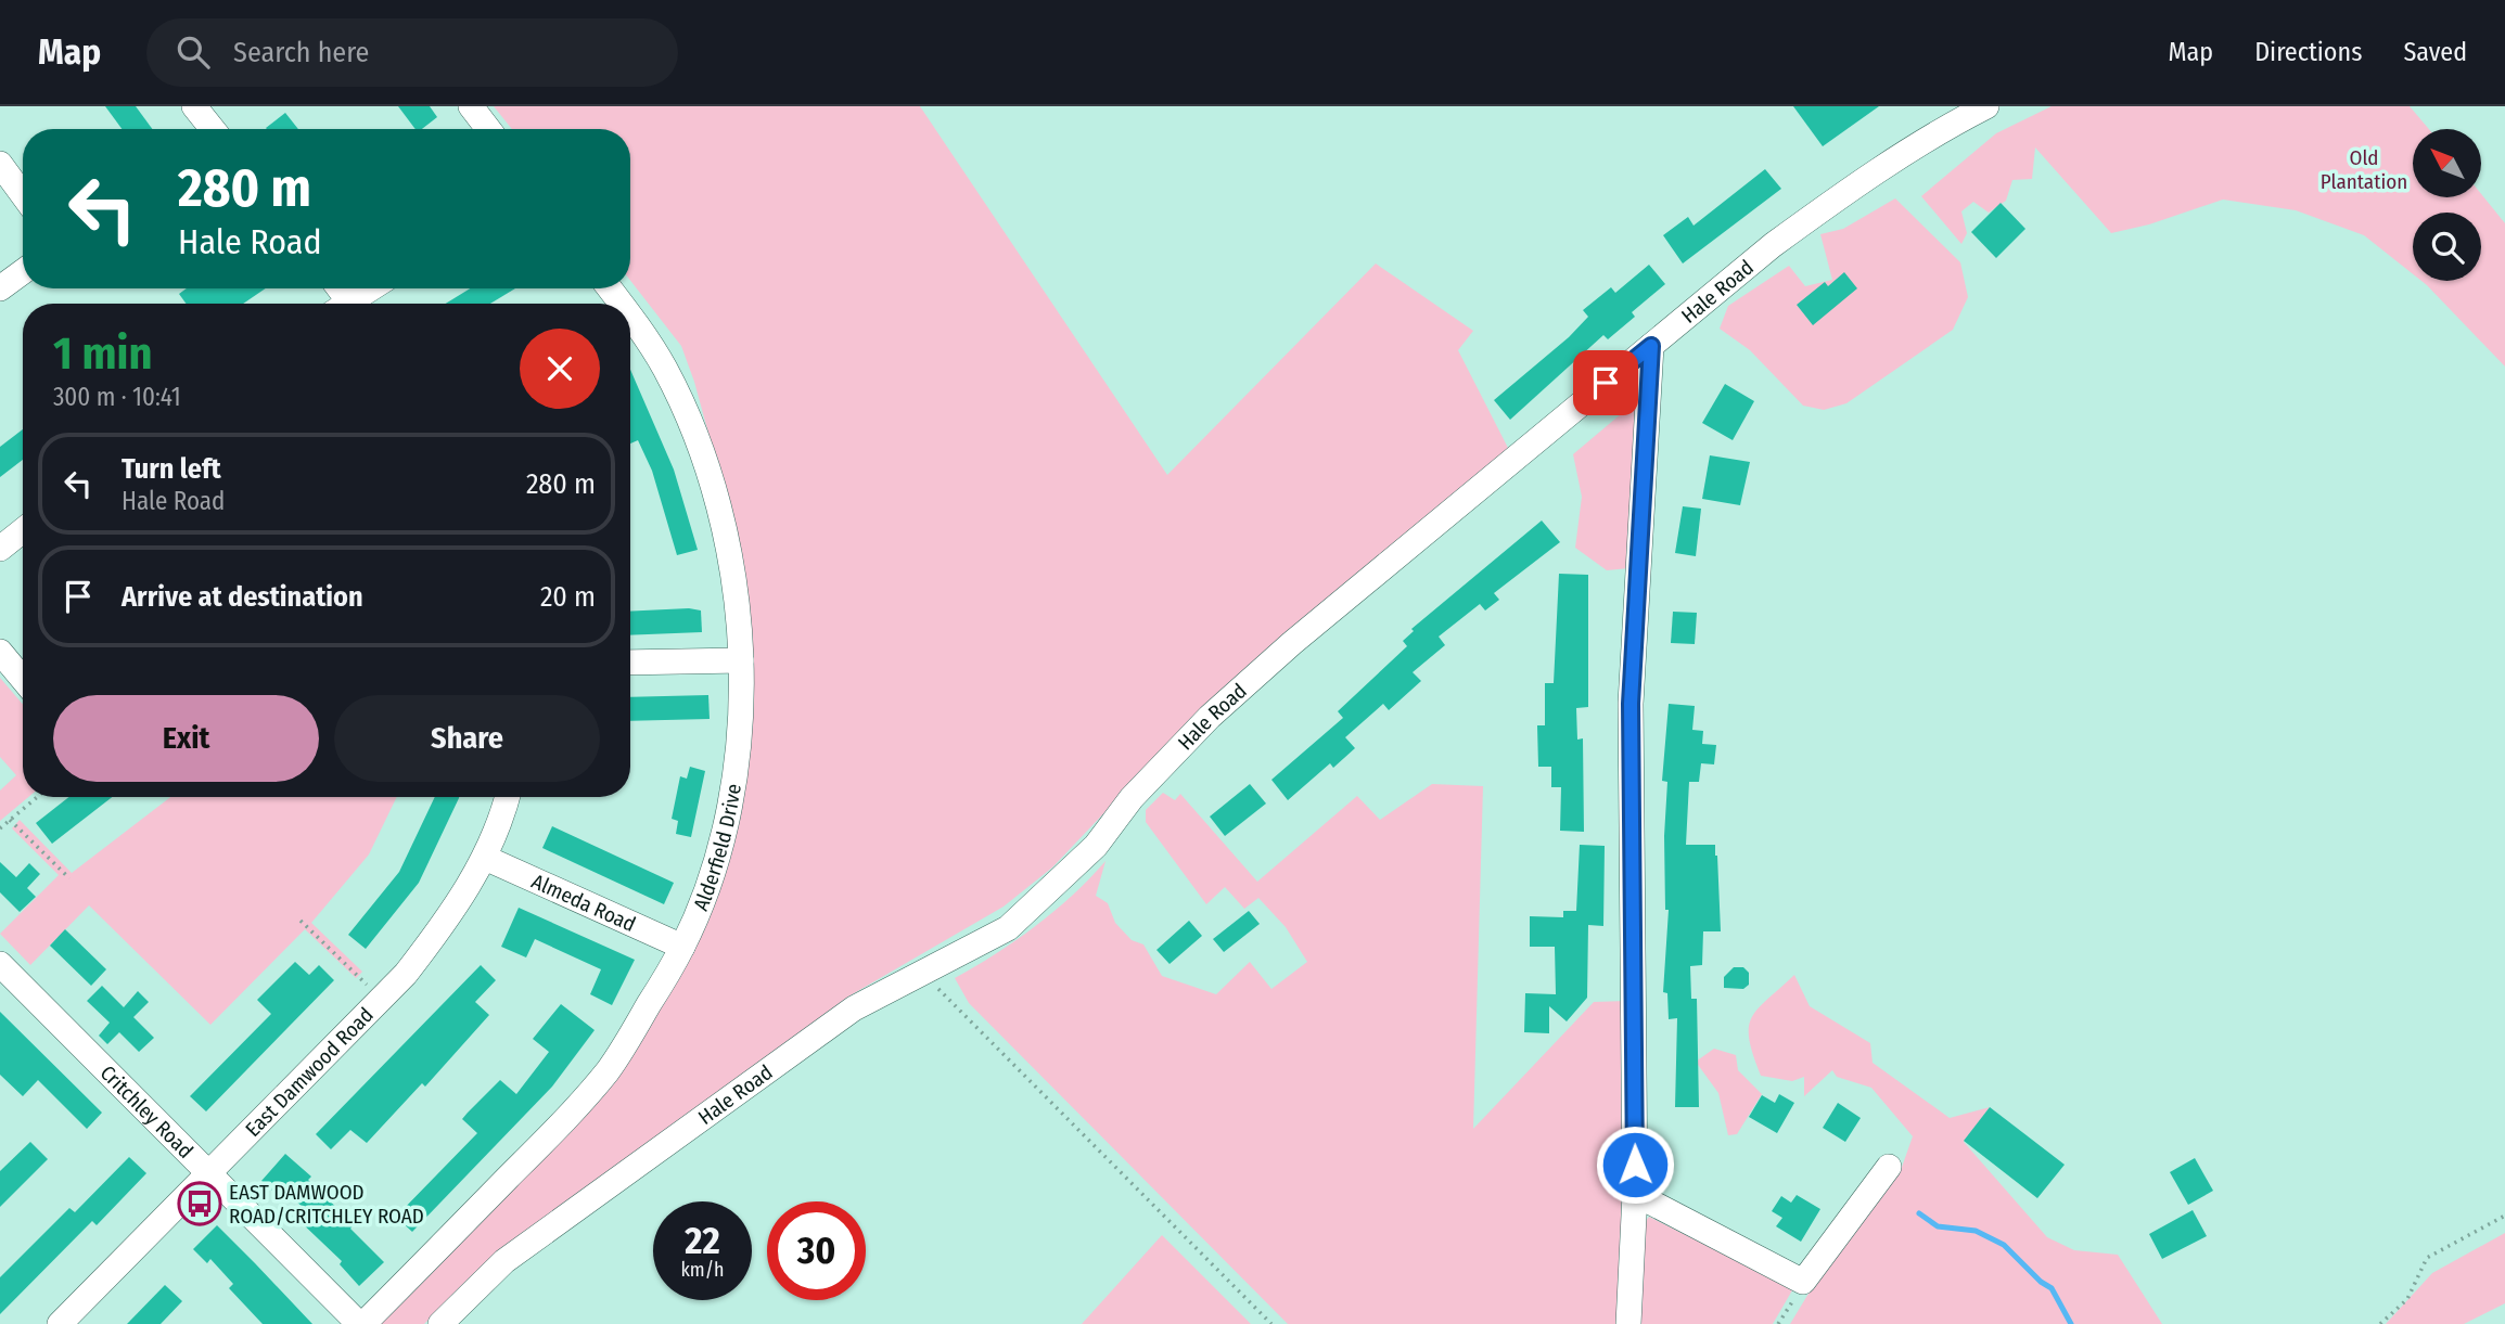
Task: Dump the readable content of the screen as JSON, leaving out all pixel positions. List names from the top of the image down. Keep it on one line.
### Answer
{"streets":{"street":["Hale Road","Alderfield Drive","Almeda Road","East Damwood Road","Critchley Road"]},"crossings":[["Alderfield Drive","Almeda Road"],["Alderfield Drive","Critchley Road"],["Almeda Road","East Damwood Road"],["East Damwood Road","Critchley Road"]],"parks":["Old Plantation"],"places":{"bus stop":["EAST DAMWOOD ROAD/CRITCHLEY ROAD"]},"north":"top left","page":{"header":"Map","search":"Search here","nav":["Map","Directions","Saved"],"turn":["280 m","Hale Road"],"heading":["1 min","300 m · 10:41"],"list":[{"name":"Turn left","note":"Hale Road","value":"280 m"},{"name":"Arrive at destination","value":"20 m"}],"buttons":["Exit","Share"],"speed":"22 km/h","limit":"30"}}
